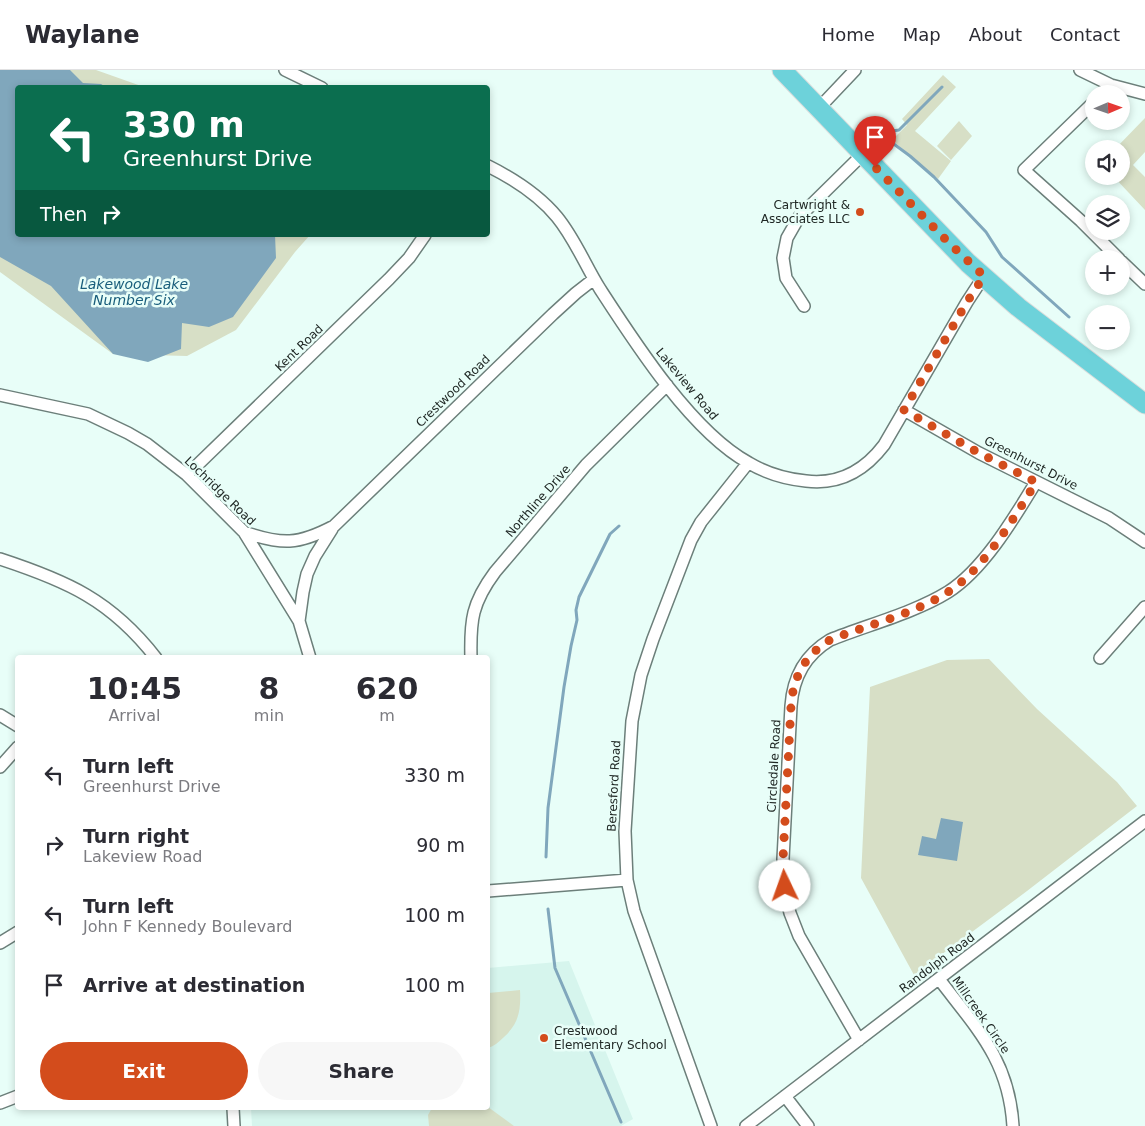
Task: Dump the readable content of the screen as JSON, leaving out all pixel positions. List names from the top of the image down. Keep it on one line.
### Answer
{"streets":{"street":["Kent Road","Lakeview Road","Crestwood Road","Greenhurst Drive","Lochridge Road","Northline Drive","Circledale Road","Beresford Road","Randolph Road","Millcreek Circle"]},"crossings":[["Kent Road","Lochridge Road"],["Lakeview Road","Crestwood Road"],["Lakeview Road","Greenhurst Drive"],["Lakeview Road","Northline Drive"],["Lakeview Road","Beresford Road"],["Crestwood Road","Lochridge Road"],["Greenhurst Drive","Circledale Road"],["Circledale Road","Randolph Road"],["Randolph Road","Millcreek Circle"]],"water":["Lakewood Lake Number Six"],"places":["Cartwright & Associates LLC","Crestwood Elementary School"],"north":"right","page":{"header":"Waylane","nav":["Home","Map","About","Contact"],"map_buttons":["+","−"],"turn":["330 m","Greenhurst Drive"],"then":"Then","eta":["10:45","Arrival","8","min","620","m"],"list":[{"name":"Turn left","note":"Greenhurst Drive","value":"330 m"},{"name":"Turn right","note":"Lakeview Road","value":"90 m"},{"name":"Turn left","note":"John F Kennedy Boulevard","value":"100 m"},{"name":"Arrive at destination","value":"100 m"}],"buttons":["Exit","Share"]}}
